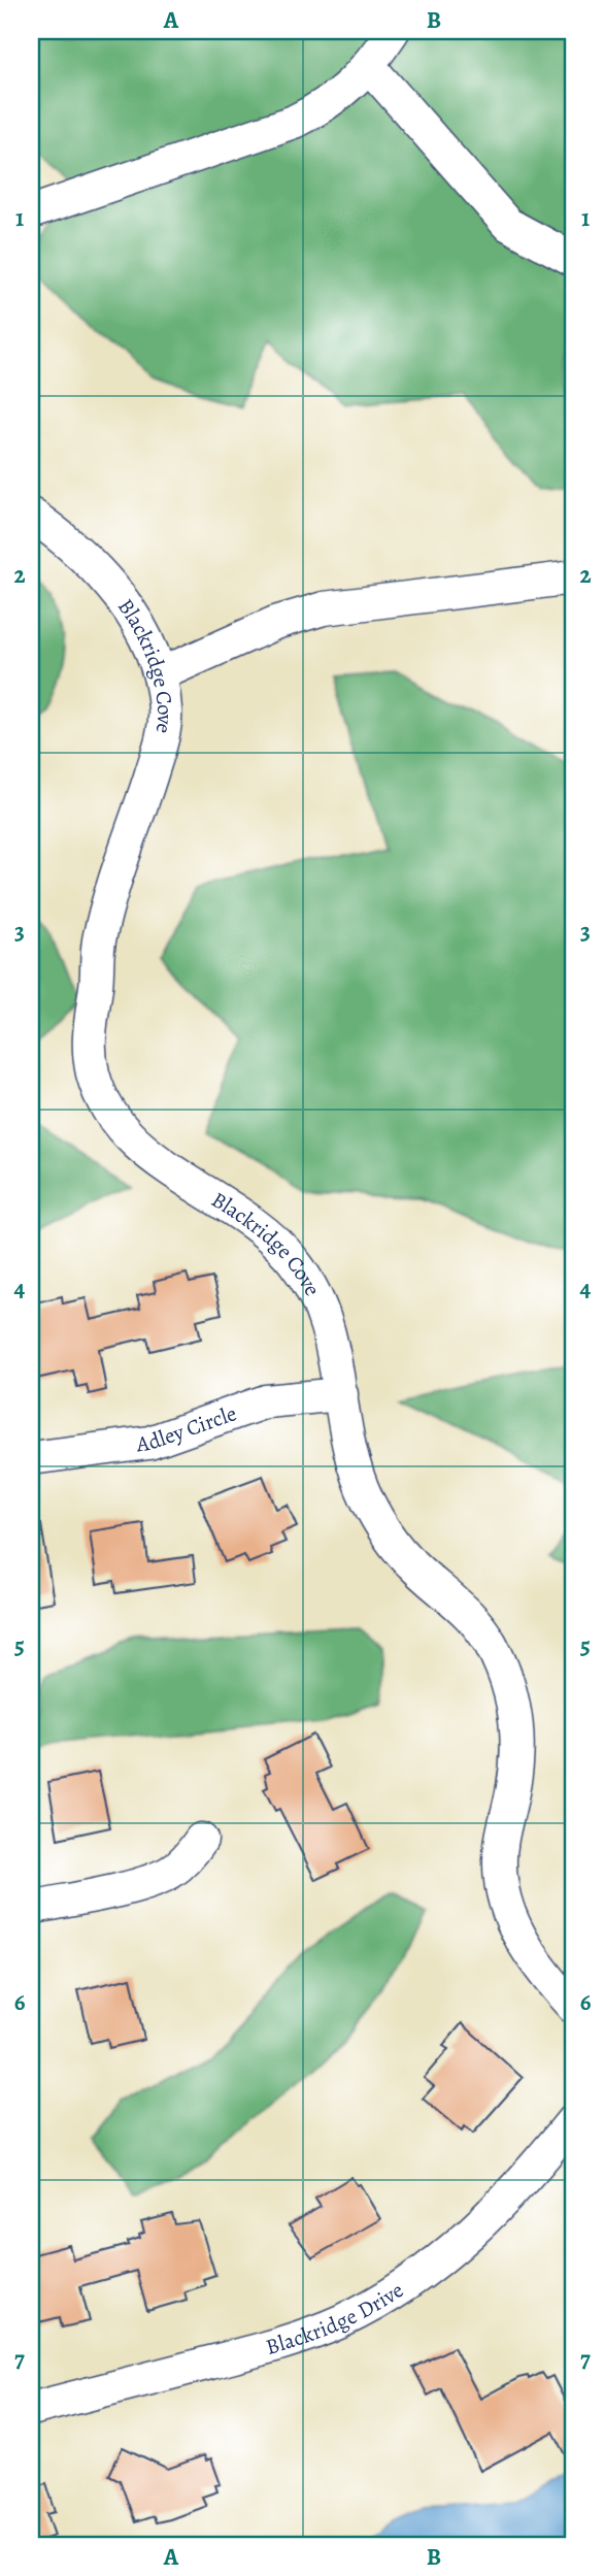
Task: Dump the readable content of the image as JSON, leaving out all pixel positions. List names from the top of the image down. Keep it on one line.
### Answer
{"streets":{"street":["Blackridge Cove","Adley Circle","Blackridge Drive"]},"crossings":[["Blackridge Cove","Adley Circle"]],"grid":{"columns":["A","B"],"rows":["1","2","3","4","5","6","7"]}}
